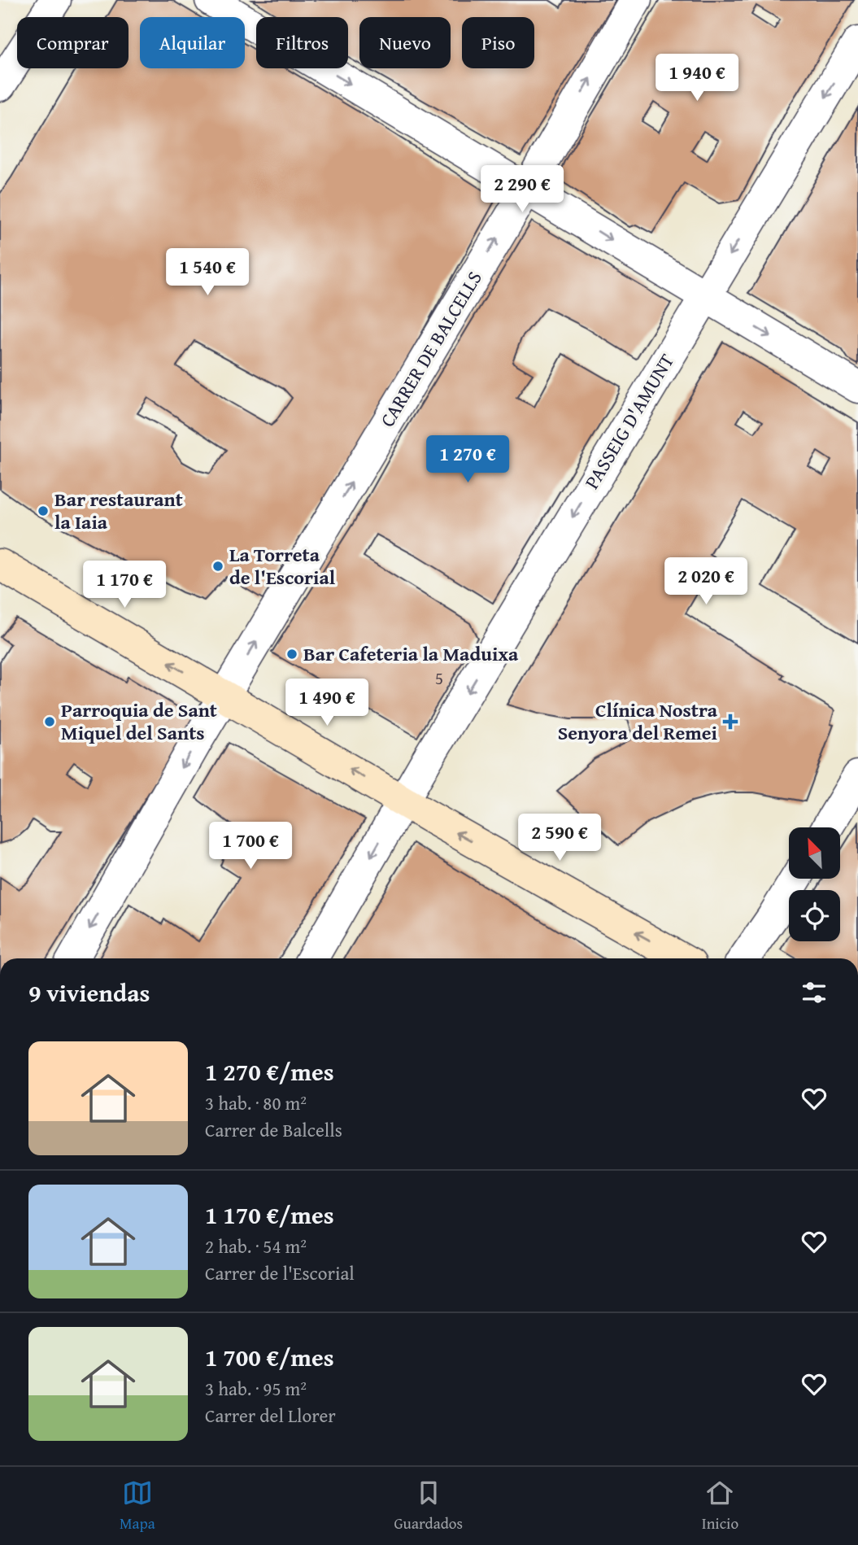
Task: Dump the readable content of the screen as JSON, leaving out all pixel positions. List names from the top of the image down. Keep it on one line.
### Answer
{"streets":{"street":["CARRER DE BALCELLS","PASSEIG D'AMUNT"]},"one_way":["PASSEIG D'AMUNT"],"places":{"other":["Bar restaurant la Iaia","La Torreta de l'Escorial","Bar Cafeteria la Maduixa","Parroquia de Sant Miquel del Sants"],"health":["Clínica Nostra Senyora del Remei"]},"house_numbers":["5"],"north":"top left","page":{"chip":["Comprar","Alquilar","Filtros","Nuevo","Piso"],"price":["1 940 €","2 290 €","1 540 €","1 270 €","2 020 €","1 170 €","1 490 €","2 590 €","1 700 €"],"heading":"9 viviendas","list":[{"name":"1 270 €/mes","note":"3 hab. · 80 m² · Carrer de Balcells"},{"name":"1 170 €/mes","note":"2 hab. · 54 m² · Carrer de l'Escorial"},{"name":"1 700 €/mes","note":"3 hab. · 95 m² · Carrer del Llorer"}],"tabs":["Mapa","Guardados","Inicio"]}}
